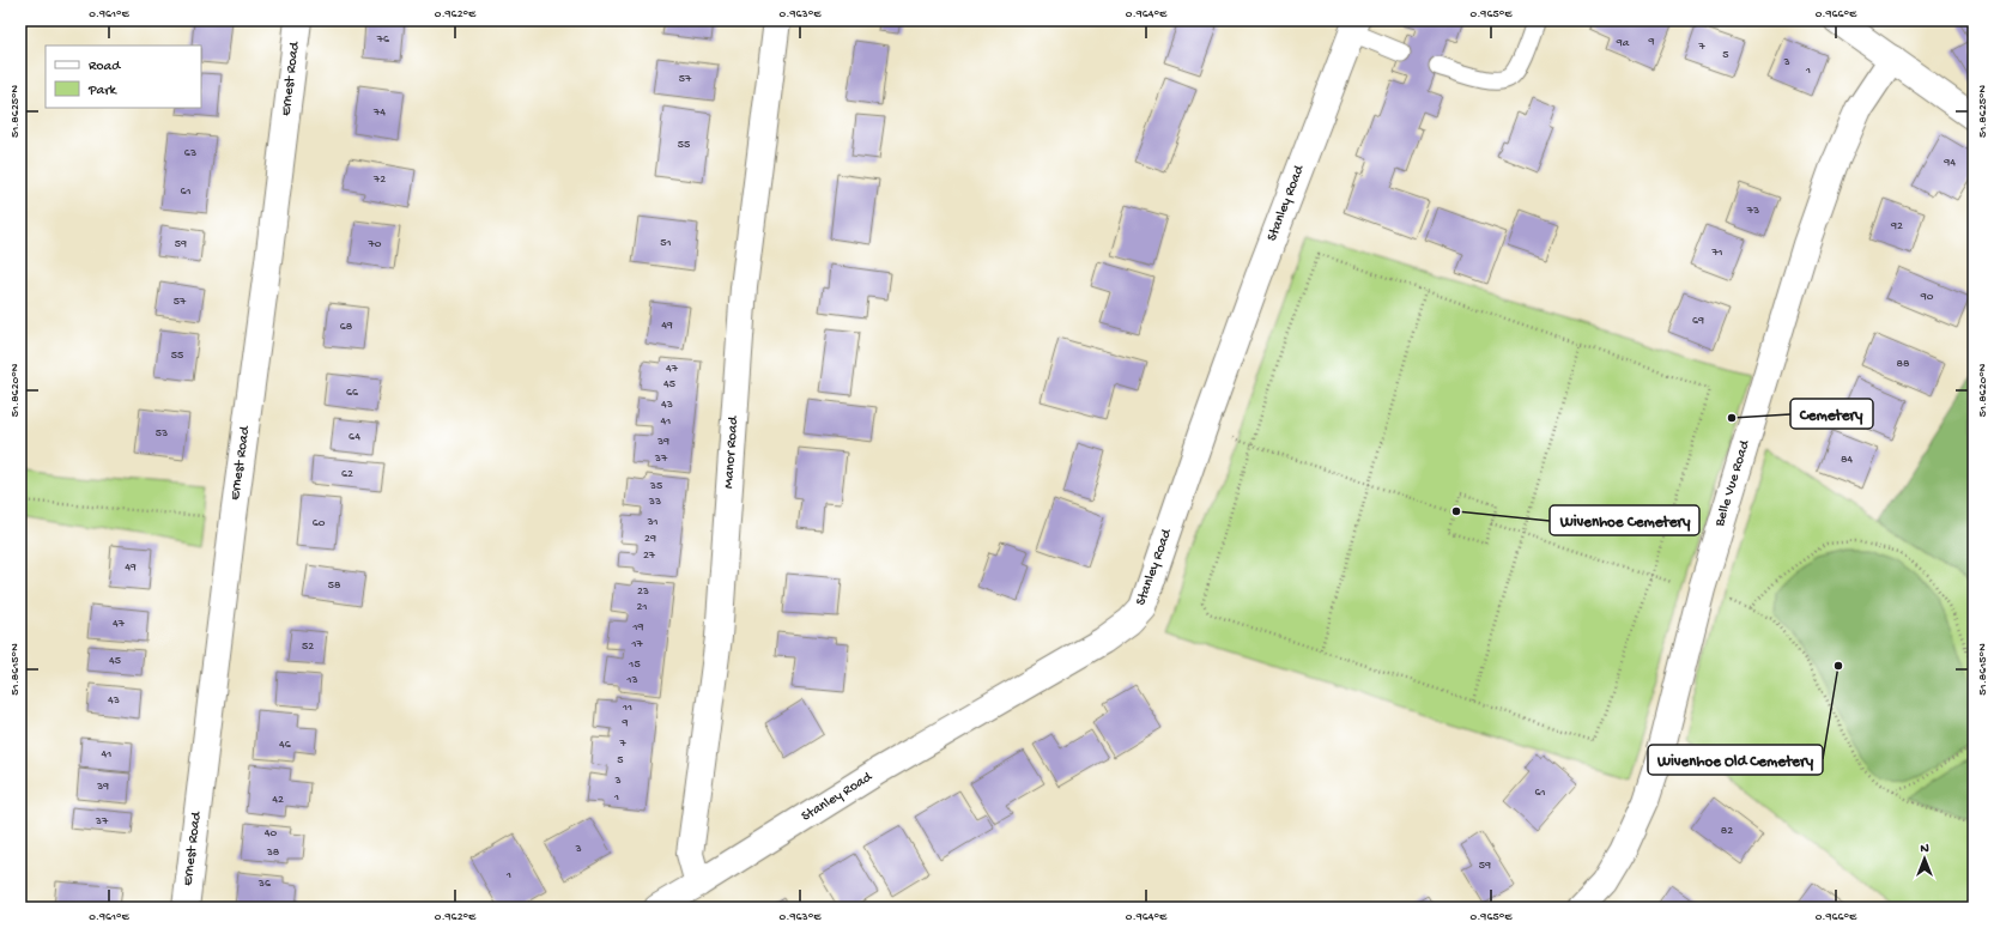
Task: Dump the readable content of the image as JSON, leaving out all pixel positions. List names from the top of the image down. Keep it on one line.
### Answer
{"streets":{"street":["Ernest Road","Stanley Road","Manor Road","Belle Vue Road"]},"crossings":[["Stanley Road","Manor Road"]],"places":["Cemetery","Wivenhoe Cemetery","Wivenhoe Old Cemetery"],"house_numbers":["76","9","9a","7","5","3","1","57","74","55","63","94","72","61","73","92","51","59","70","71","90","57","69","49","68","55","88","47","45","66","43","41","53","64","39","37","84","62","35","33","31","60","29","27","49","58","23","21","47","19","17","52","45","15","13","43","11","9","7","46","41","5","3","39","61","1","42","37","82","40","3","38","59","1","36"],"legend":["Road","Park"],"north":"top","coordinates":["0.961°E","0.962°E","0.963°E","0.964°E","0.965°E","0.966°E","51.8625°N","51.8620°N","51.8615°N"]}
